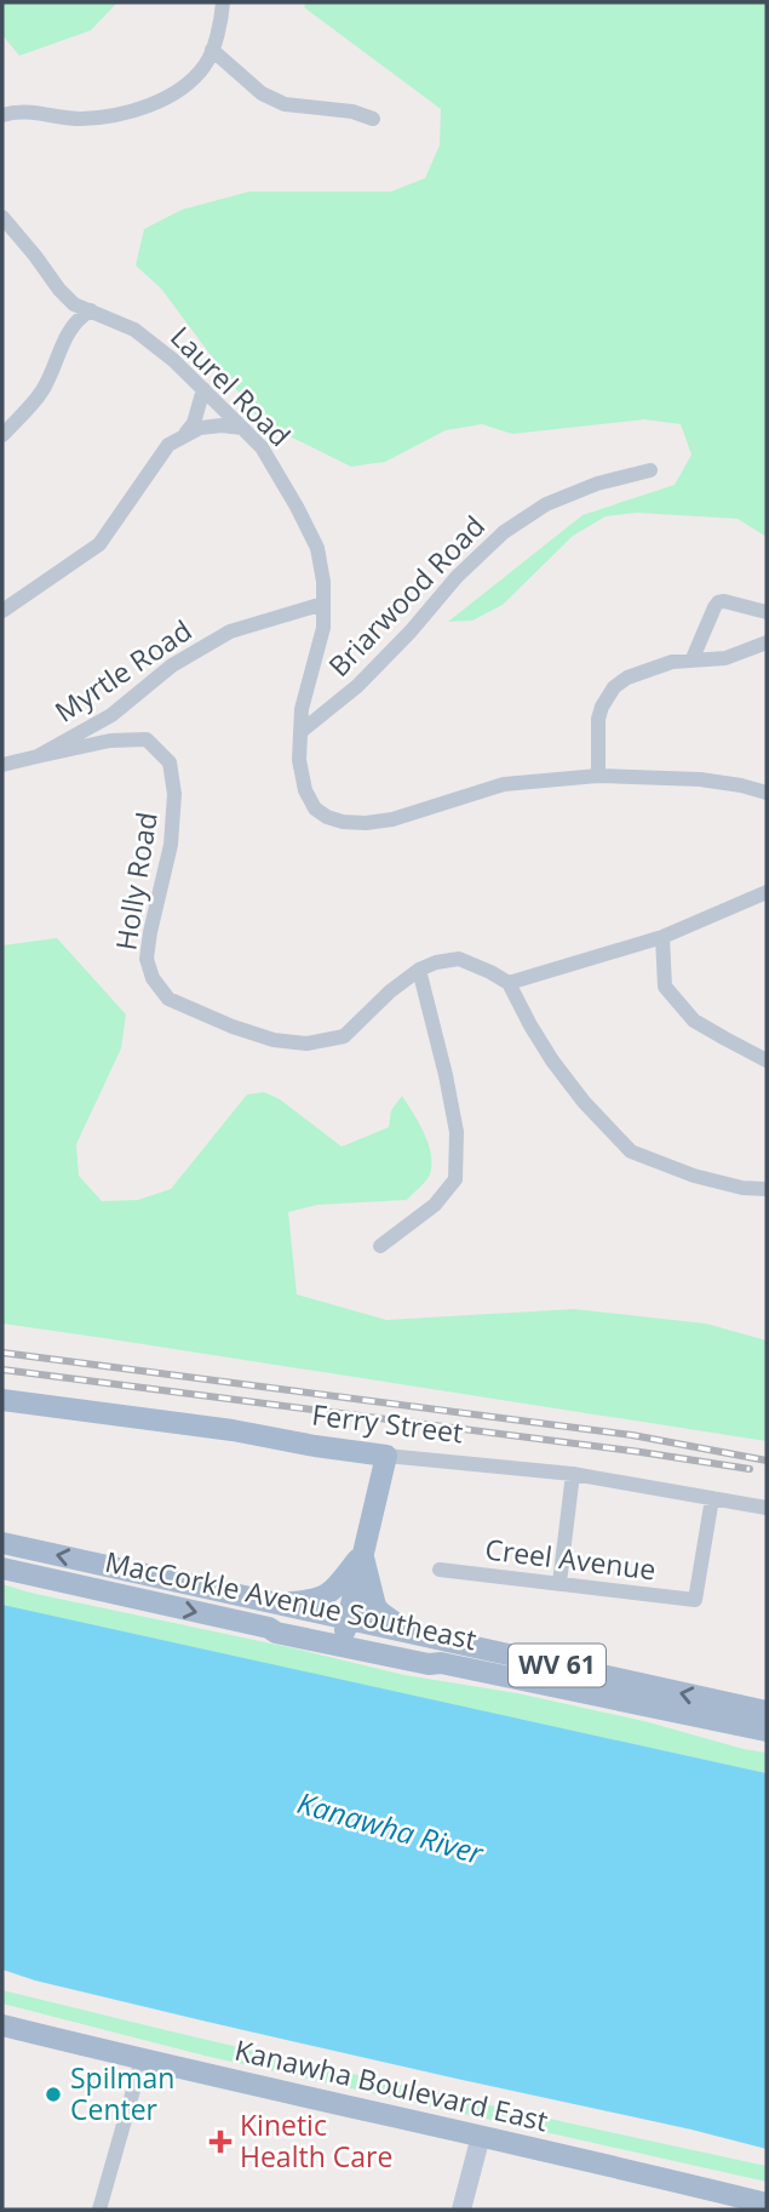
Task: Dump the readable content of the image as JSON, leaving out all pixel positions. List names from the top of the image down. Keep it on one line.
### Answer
{"streets":{"main road":["Ferry Street","MacCorkle Avenue Southeast","WV 61","Kanawha Boulevard East"],"street":["Laurel Road","Briarwood Road","Myrtle Road","Holly Road","Creel Avenue"]},"crossings":[["Laurel Road","Briarwood Road"],["Laurel Road","Myrtle Road"],["Myrtle Road","Holly Road"],["Ferry Street","Creel Avenue"]],"water":["Kanawha River"],"places":{"other":["Spilman Center"],"health":["Kinetic Health Care"]}}
